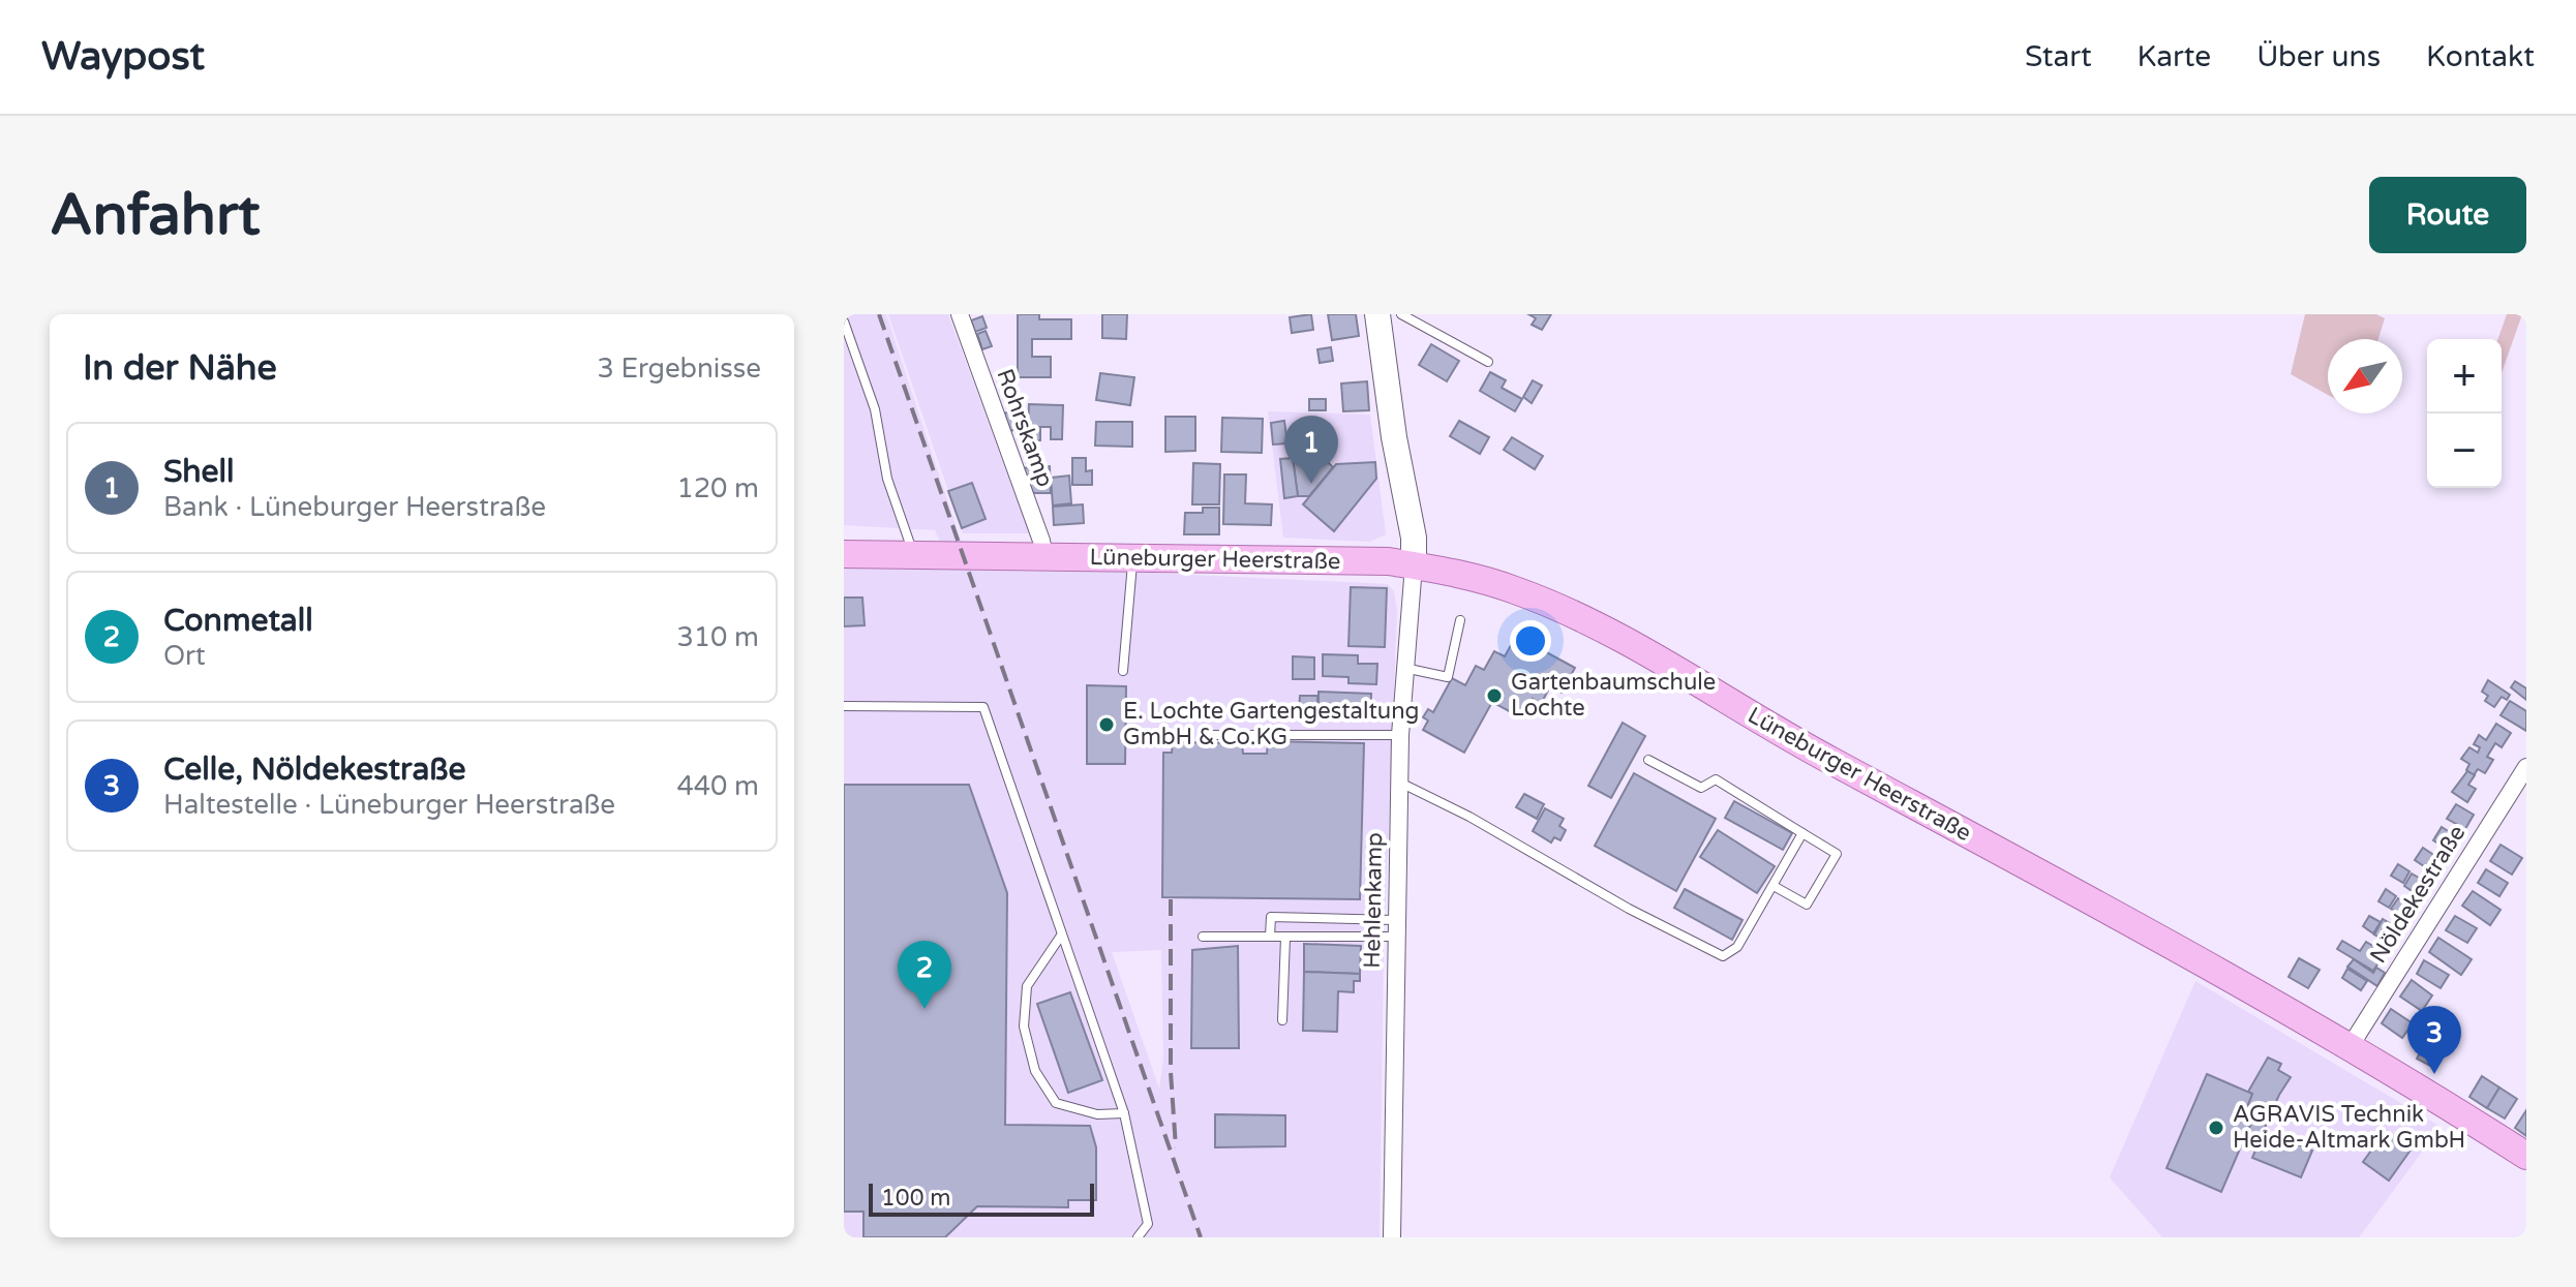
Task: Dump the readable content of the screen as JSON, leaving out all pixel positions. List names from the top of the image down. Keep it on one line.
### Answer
{"streets":{"main road":["Lüneburger Heerstraße"],"street":["Rohrskamp","Nöldekestraße","Hehlenkamp"]},"crossings":[["Rohrskamp","Lüneburger Heerstraße"],["Lüneburger Heerstraße","Nöldekestraße"],["Lüneburger Heerstraße","Hehlenkamp"]],"places":["Gartenbaumschule Lochte","E. Lochte Gartengestaltung GmbH & Co.KG","AGRAVIS Technik Heide-Altmark GmbH"],"scale_bar":"100 m","north":"bottom left","page":{"header":"Waypost","nav":["Start","Karte","Über uns","Kontakt"],"buttons":"Route","title":"Anfahrt","heading":["In der Nähe","3 Ergebnisse"],"map_buttons":["+","−"],"pins":["1","2","3"],"list":[{"mark":"1","name":"Shell","note":"Bank · Lüneburger Heerstraße","value":"120 m"},{"mark":"2","name":"Conmetall","note":"Ort","value":"310 m"},{"mark":"3","name":"Celle, Nöldekestraße","note":"Haltestelle · Lüneburger Heerstraße","value":"440 m"}],"scale":"100 m"}}
